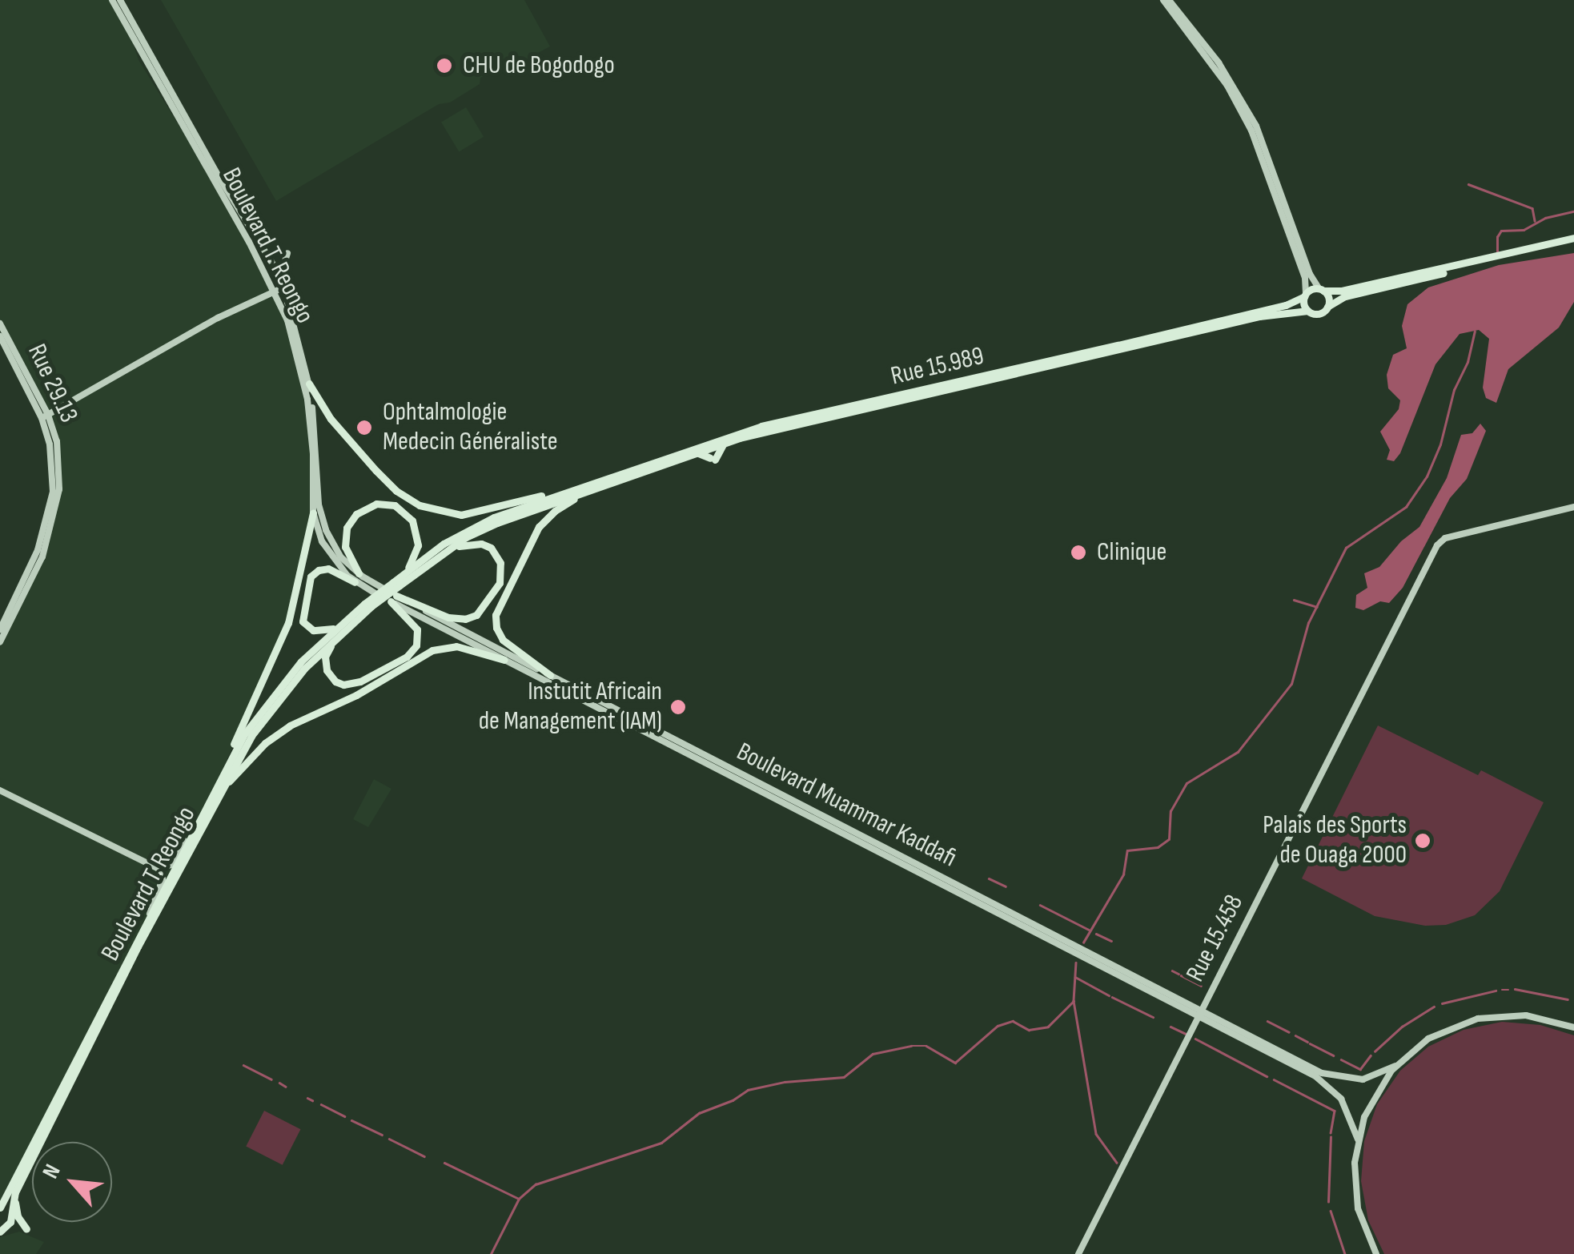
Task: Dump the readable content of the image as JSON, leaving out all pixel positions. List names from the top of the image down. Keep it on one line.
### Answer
{"streets":{"highway":["Boulevard T. Reongo","Rue 15.989"],"main road":["Rue 29.13","Boulevard Muammar Kaddafi","Rue 15.458"]},"crossings":[["Boulevard T. Reongo","Boulevard Muammar Kaddafi"],["Boulevard Muammar Kaddafi","Rue 15.458"]],"places":["CHU de Bogodogo","Ophtalmologie Medecin Généraliste","Clinique","Instutit Africain de Management (IAM)","Palais des Sports de Ouaga 2000"],"north":"top left"}
